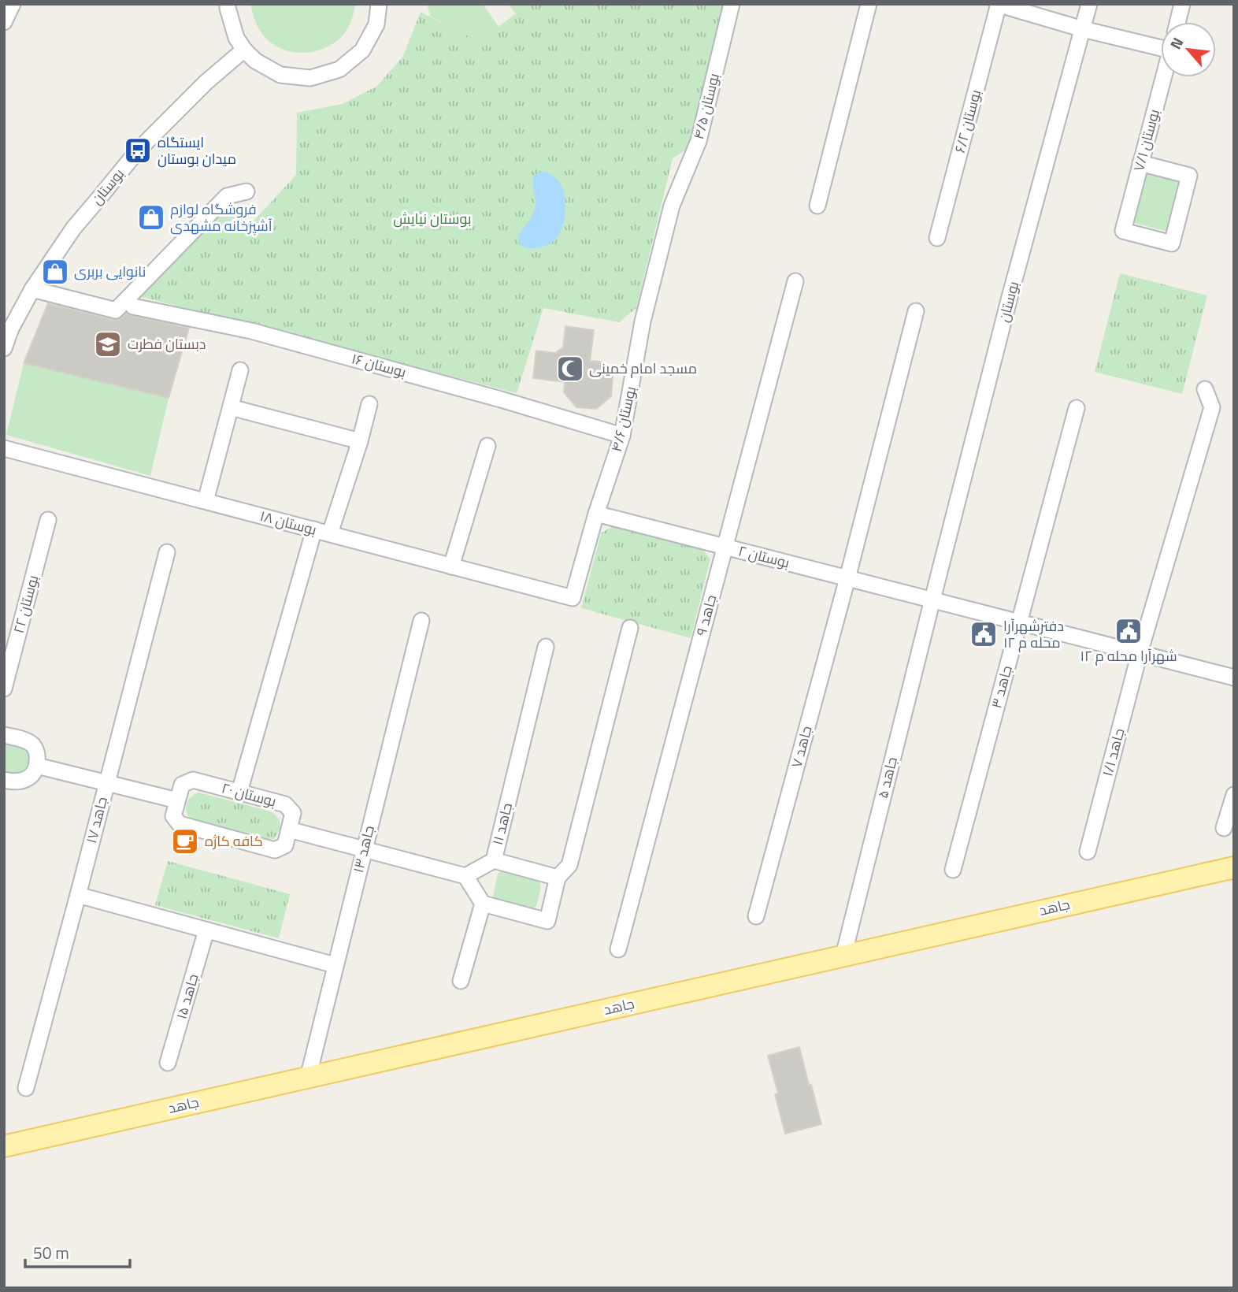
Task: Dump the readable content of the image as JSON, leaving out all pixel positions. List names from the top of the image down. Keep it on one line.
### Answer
{"streets":{"main road":["جاهد"],"street":["بوستان ۴/۵","بوستان ۶/۲","بوستان ۷/۱","بوستان","بوستان ۱۶","بوستان ۴/۶","بوستان ۱۸","بوستان ۲","بوستان ۲۲","جاهد ۹","جاهد ۳","جاهد ۷","جاهد ۱/۱","جاهد ۵","بوستان ۲۰","جاهد ۱۷","جاهد ۱۱","جاهد ۱۳","جاهد ۱۵"]},"crossings":[["بوستان ۴/۵","بوستان ۴/۶"],["بوستان","بوستان ۲"],["بوستان","جاهد ۵"],["بوستان ۱۶","بوستان ۴/۶"],["بوستان ۴/۶","بوستان ۱۸"],["بوستان ۴/۶","بوستان ۲"],["بوستان ۲","جاهد ۹"],["بوستان ۲","جاهد ۳"],["بوستان ۲","جاهد ۷"],["بوستان ۲","جاهد ۱/۱"],["بوستان ۲","جاهد ۵"],["جاهد ۵","جاهد"],["جاهد ۱۳","جاهد"]],"parks":["بوستان نیایش"],"places":{"bus stop":["ایستگاه میدان بوستان"],"shop":["فروشگاه لوازم آشپزخانه مشهدی","نانوایی بربری"],"school or university":["دبستان فطرت"],"mosque":["مسجد امام خمینی"],"public building":["شهرآرا محله م ۱۲","دفترشهرآرا محله م ۱۲"],"cafe":["کافه کاژه"]},"scale_bar":"50 m","north":"top left"}
